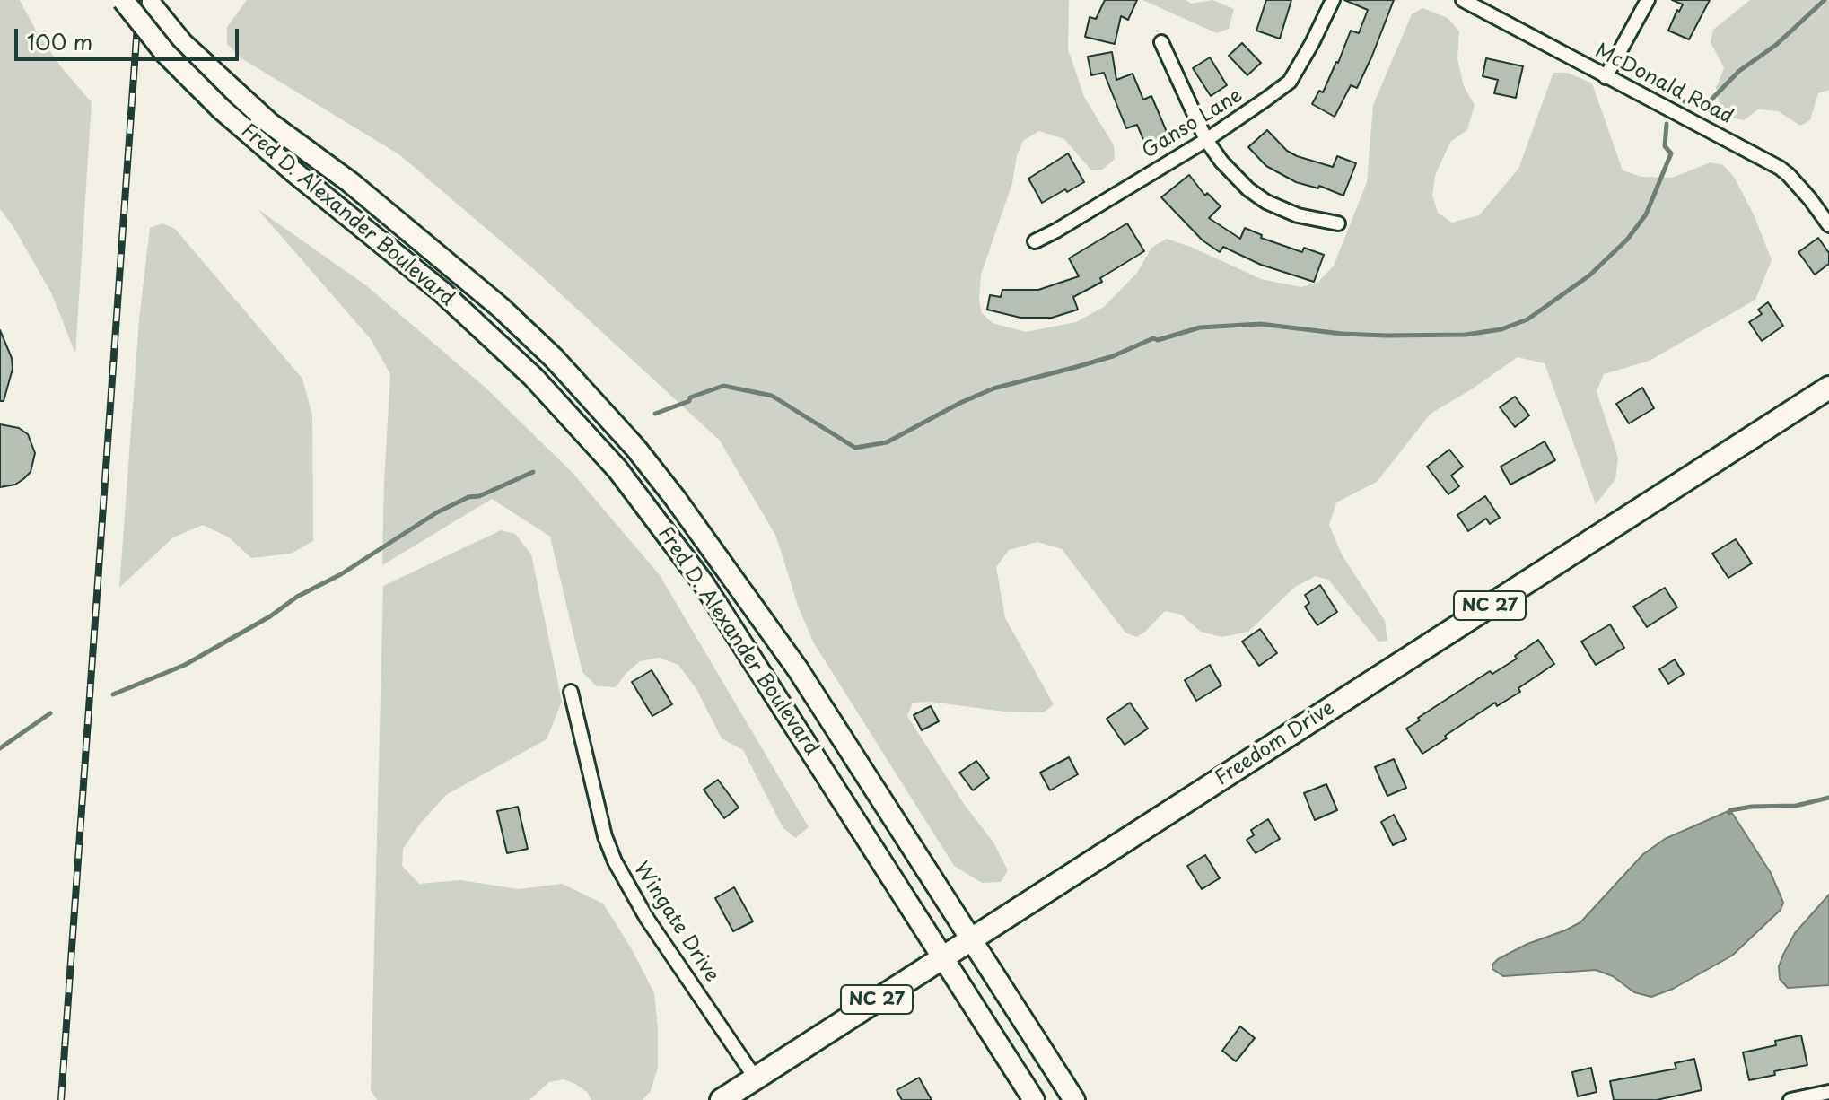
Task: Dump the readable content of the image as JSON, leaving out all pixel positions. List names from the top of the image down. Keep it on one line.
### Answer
{"streets":{"main road":["Fred D. Alexander Boulevard","NC 27","Freedom Drive"],"street":["McDonald Road","Ganso Lane","Wingate Drive"]},"crossings":[["Fred D. Alexander Boulevard","Freedom Drive"],["Freedom Drive","Wingate Drive"]],"scale_bar":"100 m"}
